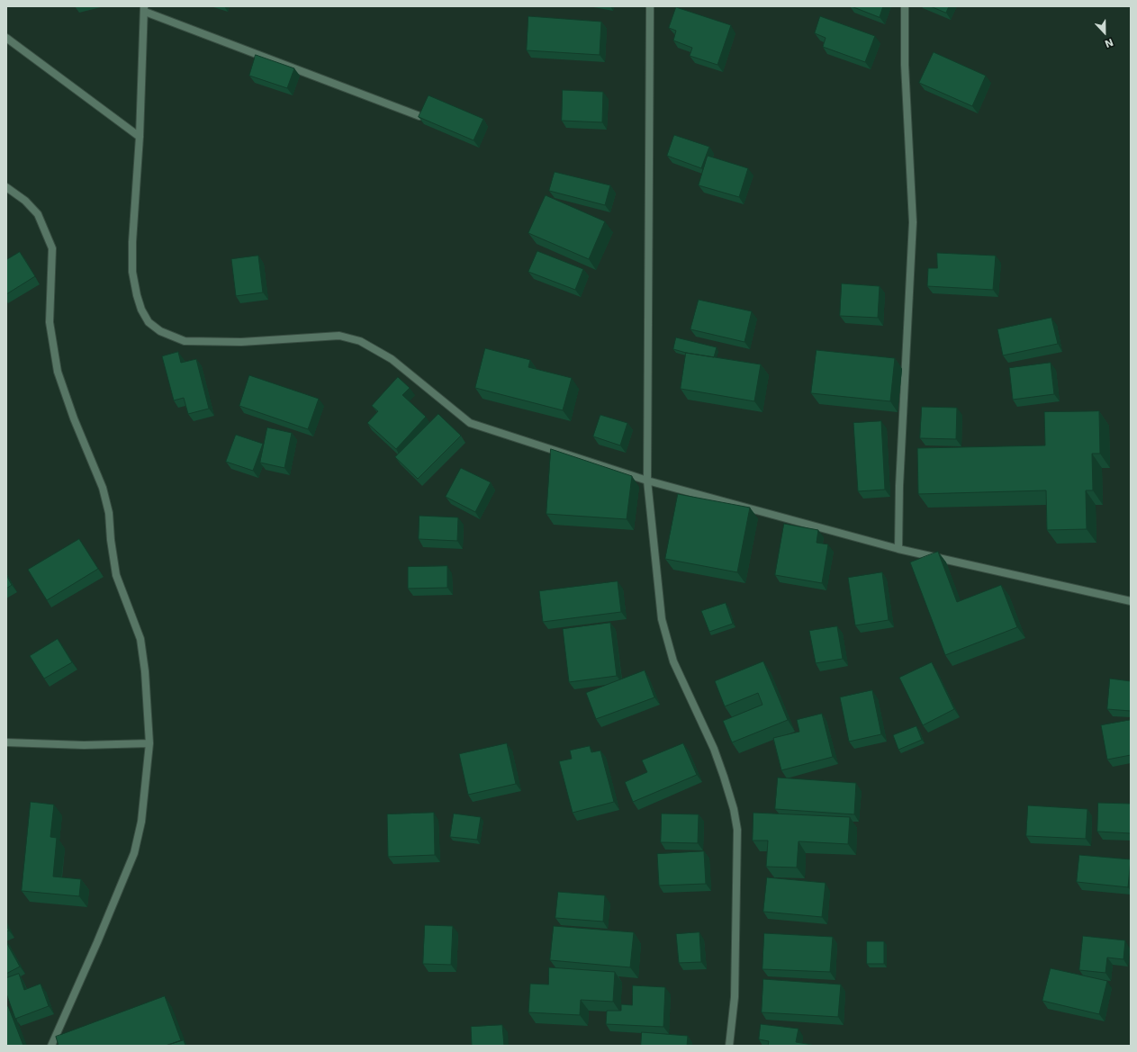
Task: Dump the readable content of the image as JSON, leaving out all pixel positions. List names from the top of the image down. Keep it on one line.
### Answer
{"north":"bottom"}
